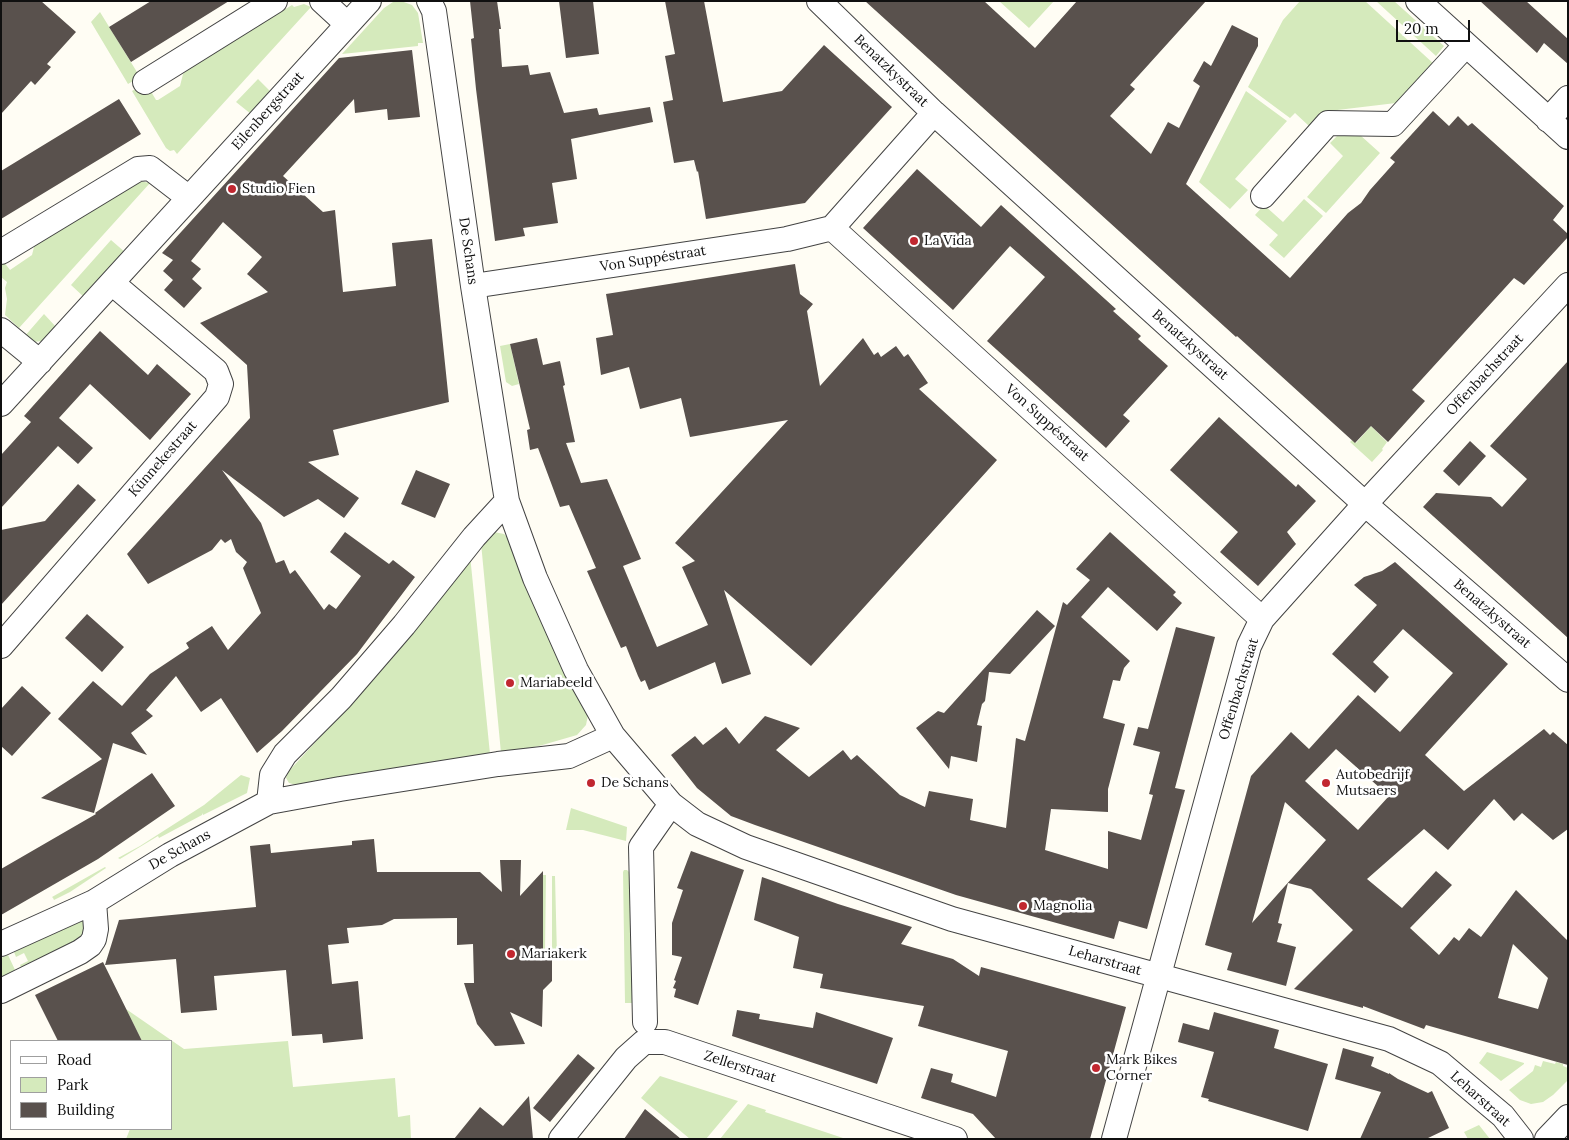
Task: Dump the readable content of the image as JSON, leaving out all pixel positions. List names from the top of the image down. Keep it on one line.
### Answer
{"streets":{"street":["Benatzkystraat","Eilenbergstraat","De Schans","Von Suppéstraat","Offenbachstraat","Künnekestraat","Leharstraat","Zellerstraat"]},"crossings":[["Benatzkystraat","Offenbachstraat"],["Eilenbergstraat","Künnekestraat"],["De Schans","Von Suppéstraat"],["De Schans","Leharstraat"],["Von Suppéstraat","Offenbachstraat"],["Offenbachstraat","Leharstraat"]],"places":["Studio Fien","La Vida","Mariabeeld","De Schans","Autobedrijf Mutsaers","Magnolia","Mariakerk","Mark Bikes Corner"],"legend":["Road","Park","Building"],"scale_bar":"20 m"}
